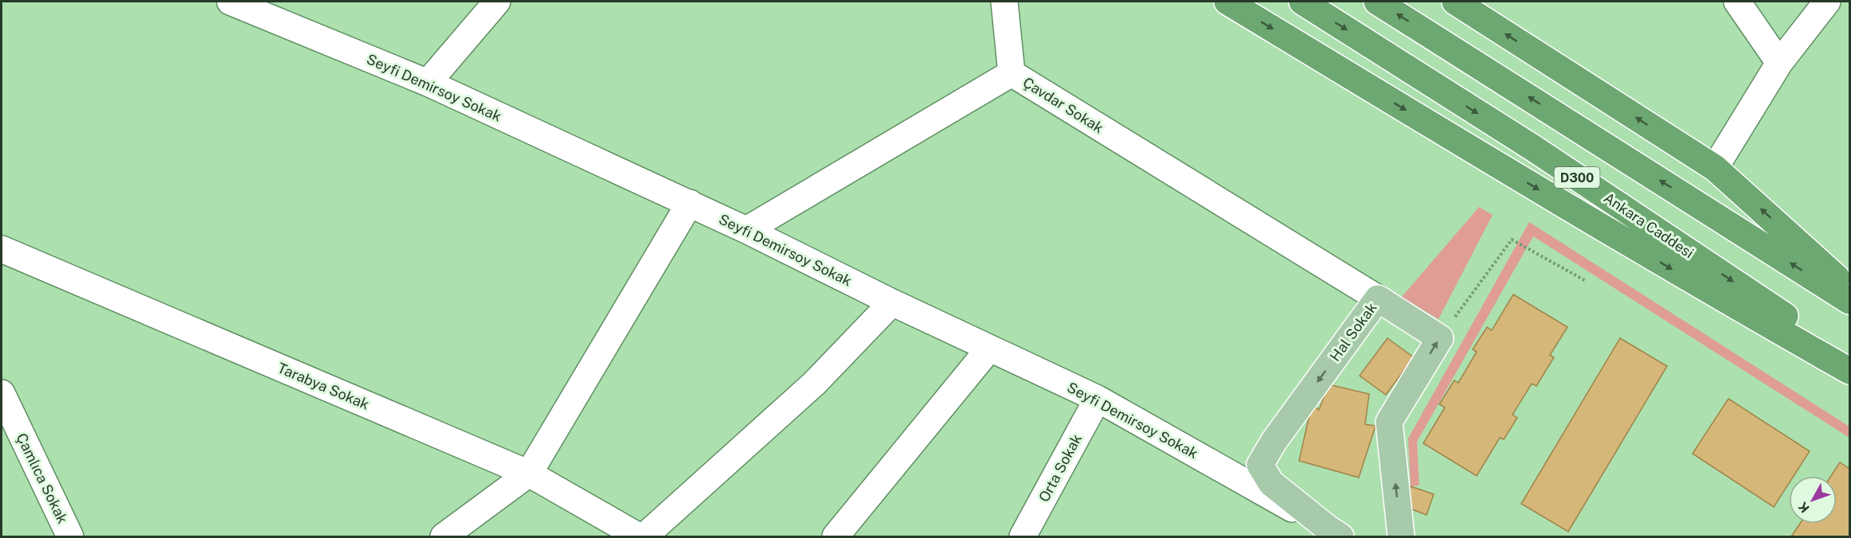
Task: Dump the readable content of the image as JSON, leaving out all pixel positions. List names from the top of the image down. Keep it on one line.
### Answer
{"streets":{"highway":["D300","Ankara Caddesi"],"main road":["Hal Sokak"],"street":["Seyfi Demirsoy Sokak","Çavdar Sokak","Tarabya Sokak","Orta Sokak","Çamlıca Sokak"]},"crossings":[["Seyfi Demirsoy Sokak","Çavdar Sokak"],["Seyfi Demirsoy Sokak","Hal Sokak"],["Seyfi Demirsoy Sokak","Orta Sokak"],["Çavdar Sokak","Hal Sokak"]],"north":"bottom left"}
